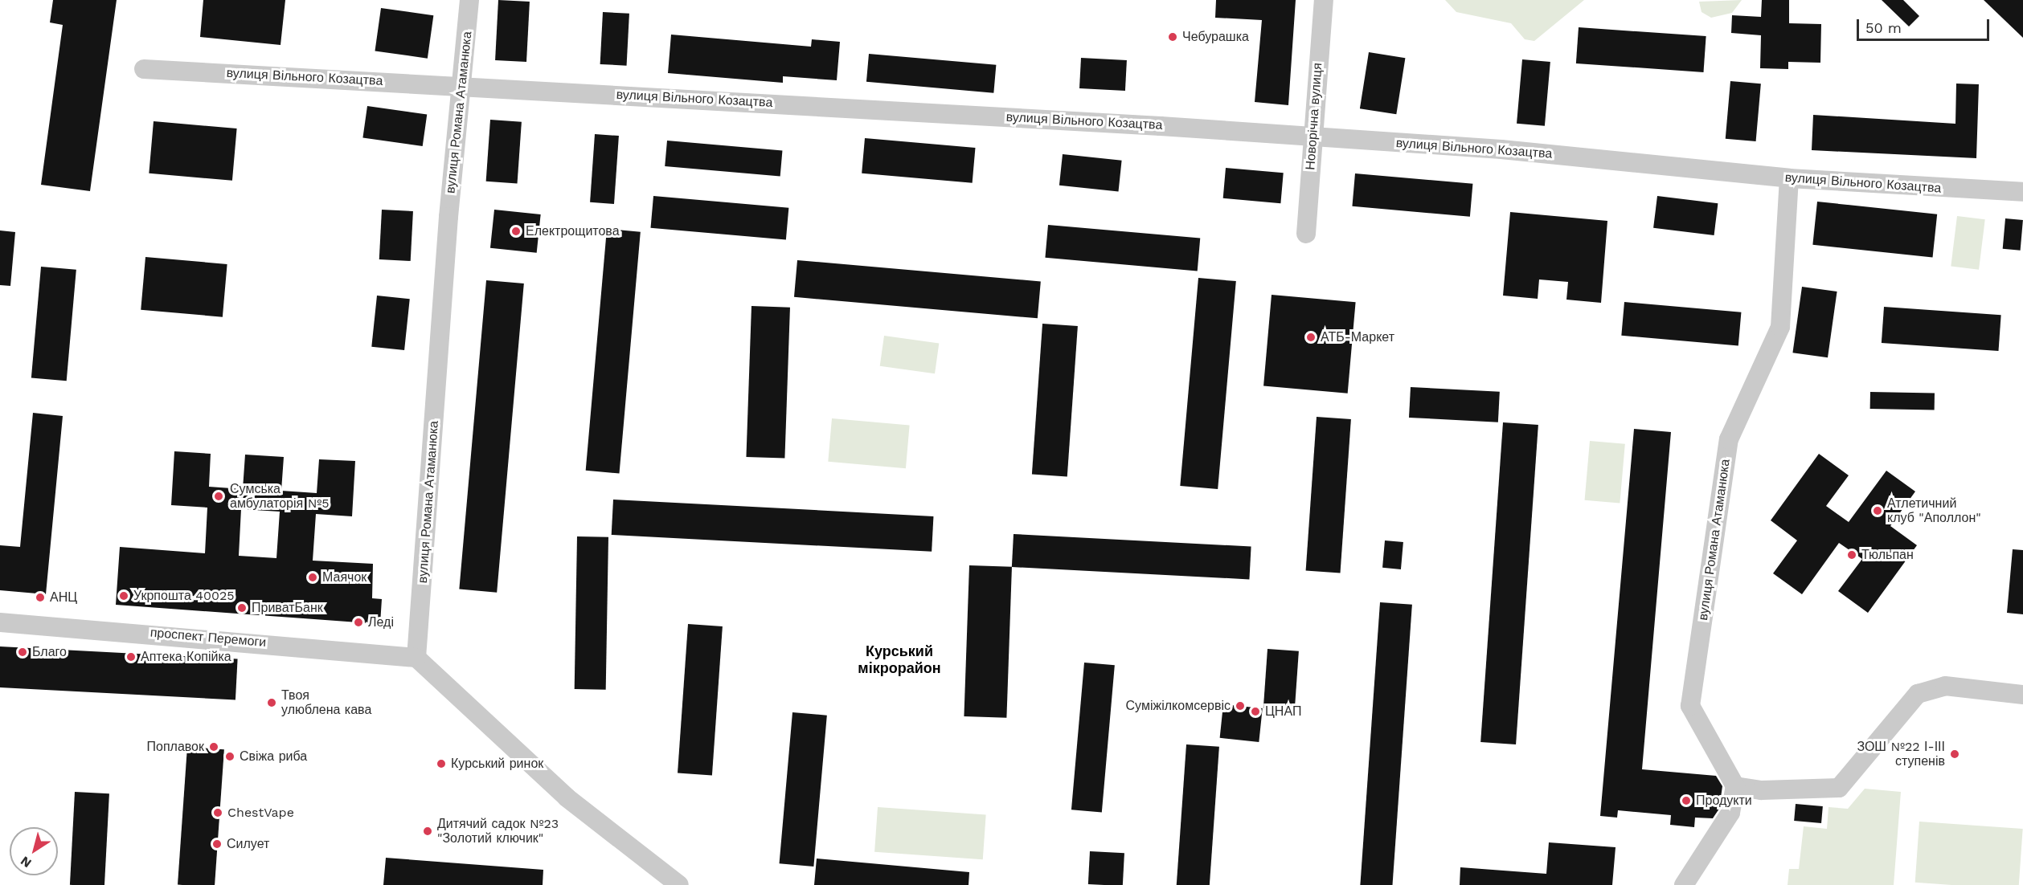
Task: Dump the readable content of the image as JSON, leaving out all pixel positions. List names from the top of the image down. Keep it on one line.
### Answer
{"streets":{"street":["вулиця Вільного Козацтва","вулиця Романа Атаманюка","Новорічна вулиця","проспект Перемоги"]},"crossings":[["вулиця Вільного Козацтва","вулиця Романа Атаманюка"],["вулиця Вільного Козацтва","Новорічна вулиця"],["вулиця Романа Атаманюка","проспект Перемоги"]],"districts":["Курський мікрорайон"],"places":["Чебурашка","Електрощитова","АТБ-Маркет","Сумська амбулаторія №5","Атлетичний клуб \"Аполлон\"","Тюльпан","Маячок","Укрпошта 40025","АНЦ","ПриватБанк","Леді","Благо","Аптека Копійка","Твоя улюблена кава","Суміжілкомсервіс","ЦНАП","Поплавок","ЗОШ №22 І-ІІІ ступенів","Свіжа риба","Курський ринок","Продукти","ChestVape","Дитячий садок №23 \"Золотий ключик\"","Силует"],"scale_bar":"50 m","north":"bottom left"}
